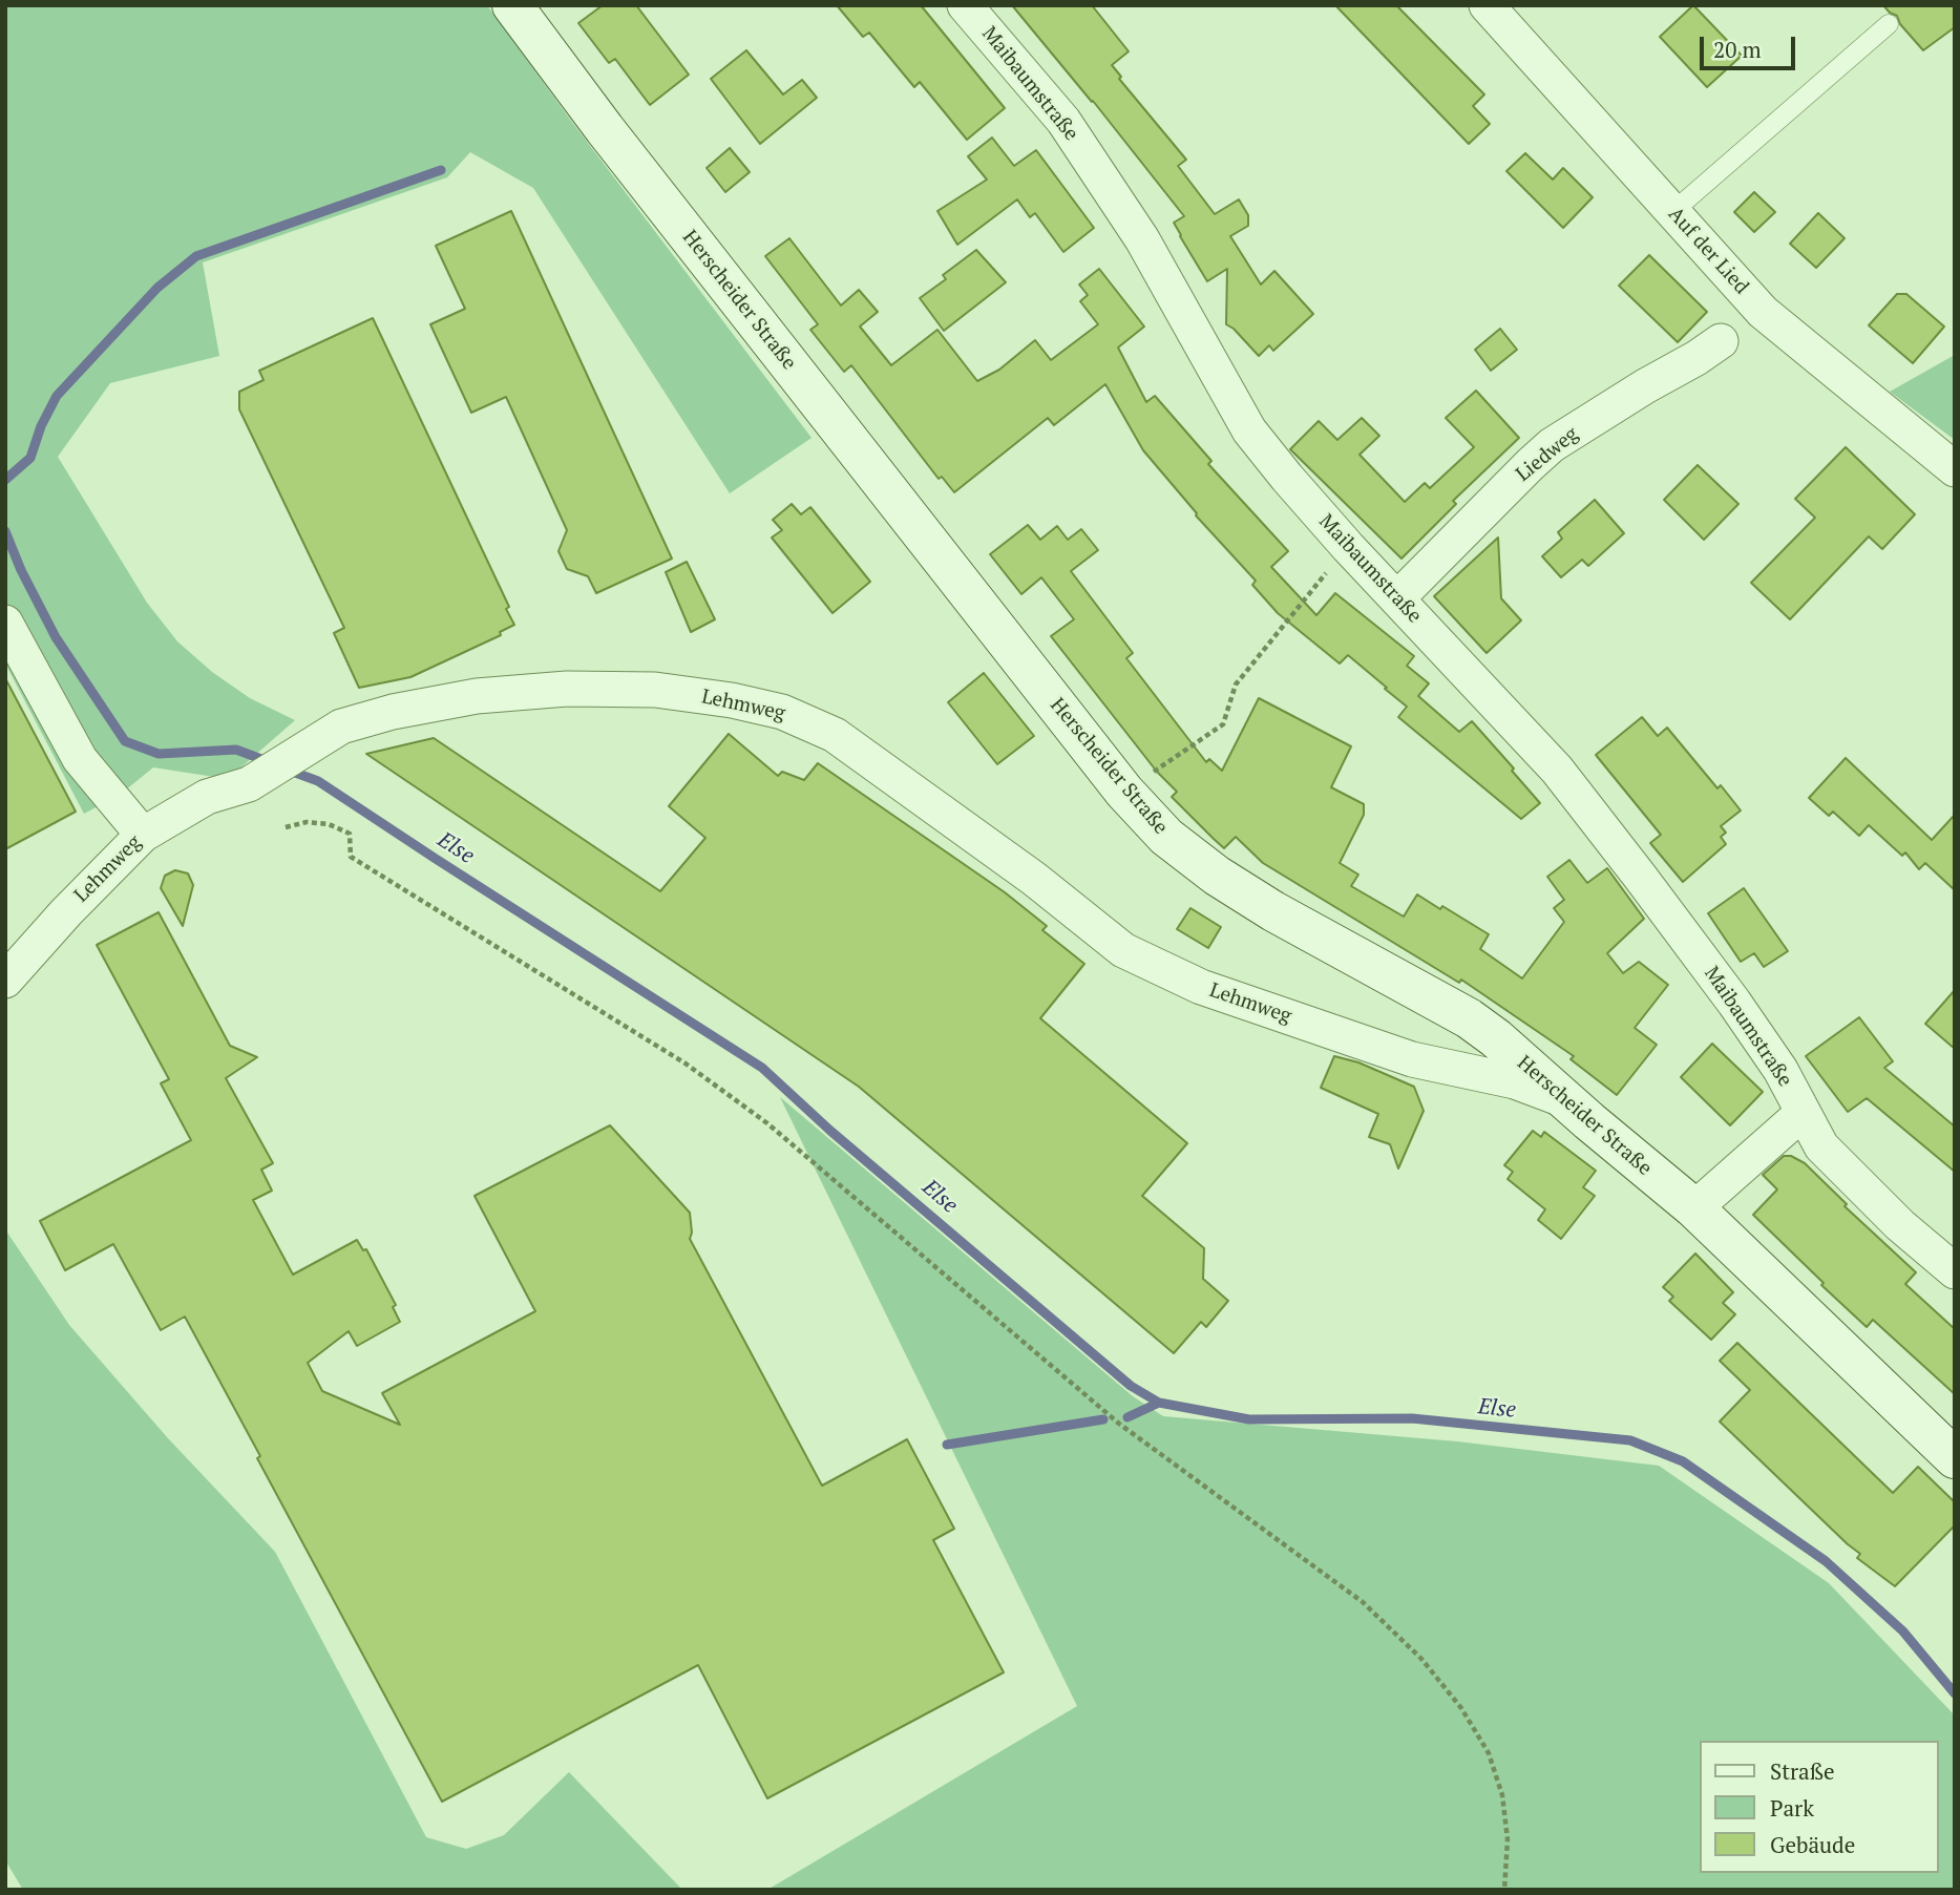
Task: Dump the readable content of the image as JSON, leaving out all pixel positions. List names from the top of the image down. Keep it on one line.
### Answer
{"streets":{"main road":["Herscheider Straße"],"street":["Maibaumstraße","Auf der Lied","Liedweg","Lehmweg"]},"crossings":[["Maibaumstraße","Liedweg"],["Herscheider Straße","Lehmweg"]],"water":["Else"],"legend":["Straße","Park","Gebäude"],"scale_bar":"20 m"}
